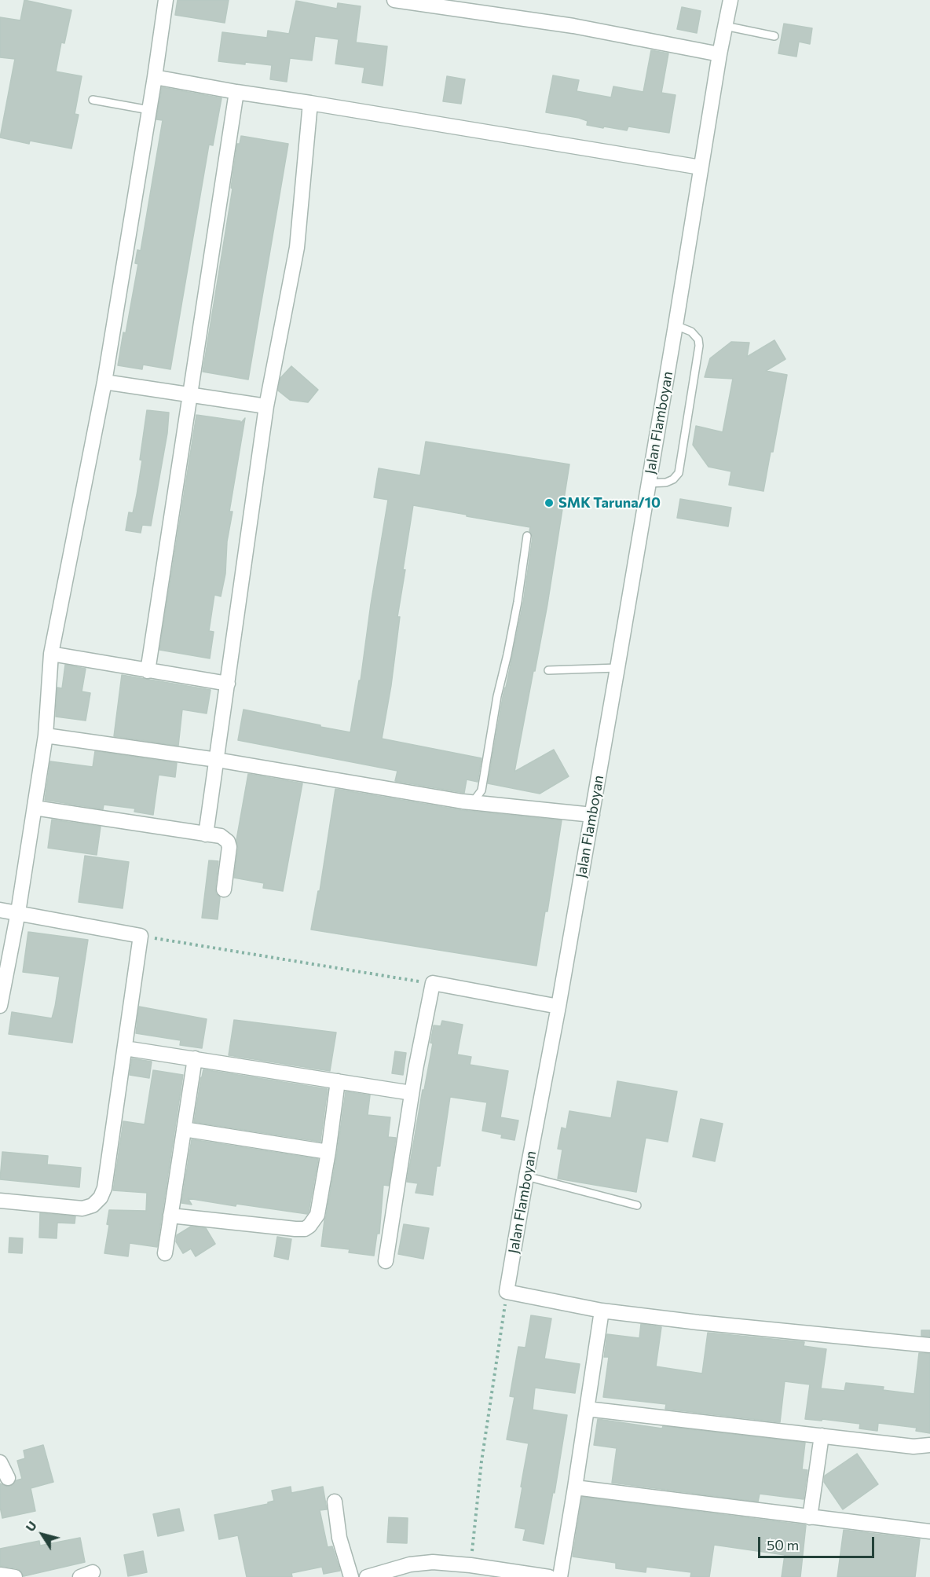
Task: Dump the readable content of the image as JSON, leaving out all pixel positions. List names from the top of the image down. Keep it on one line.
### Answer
{"streets":{"street":["Jalan Flamboyan"]},"places":["SMK Taruna/10"],"scale_bar":"50 m","north":"top left"}
